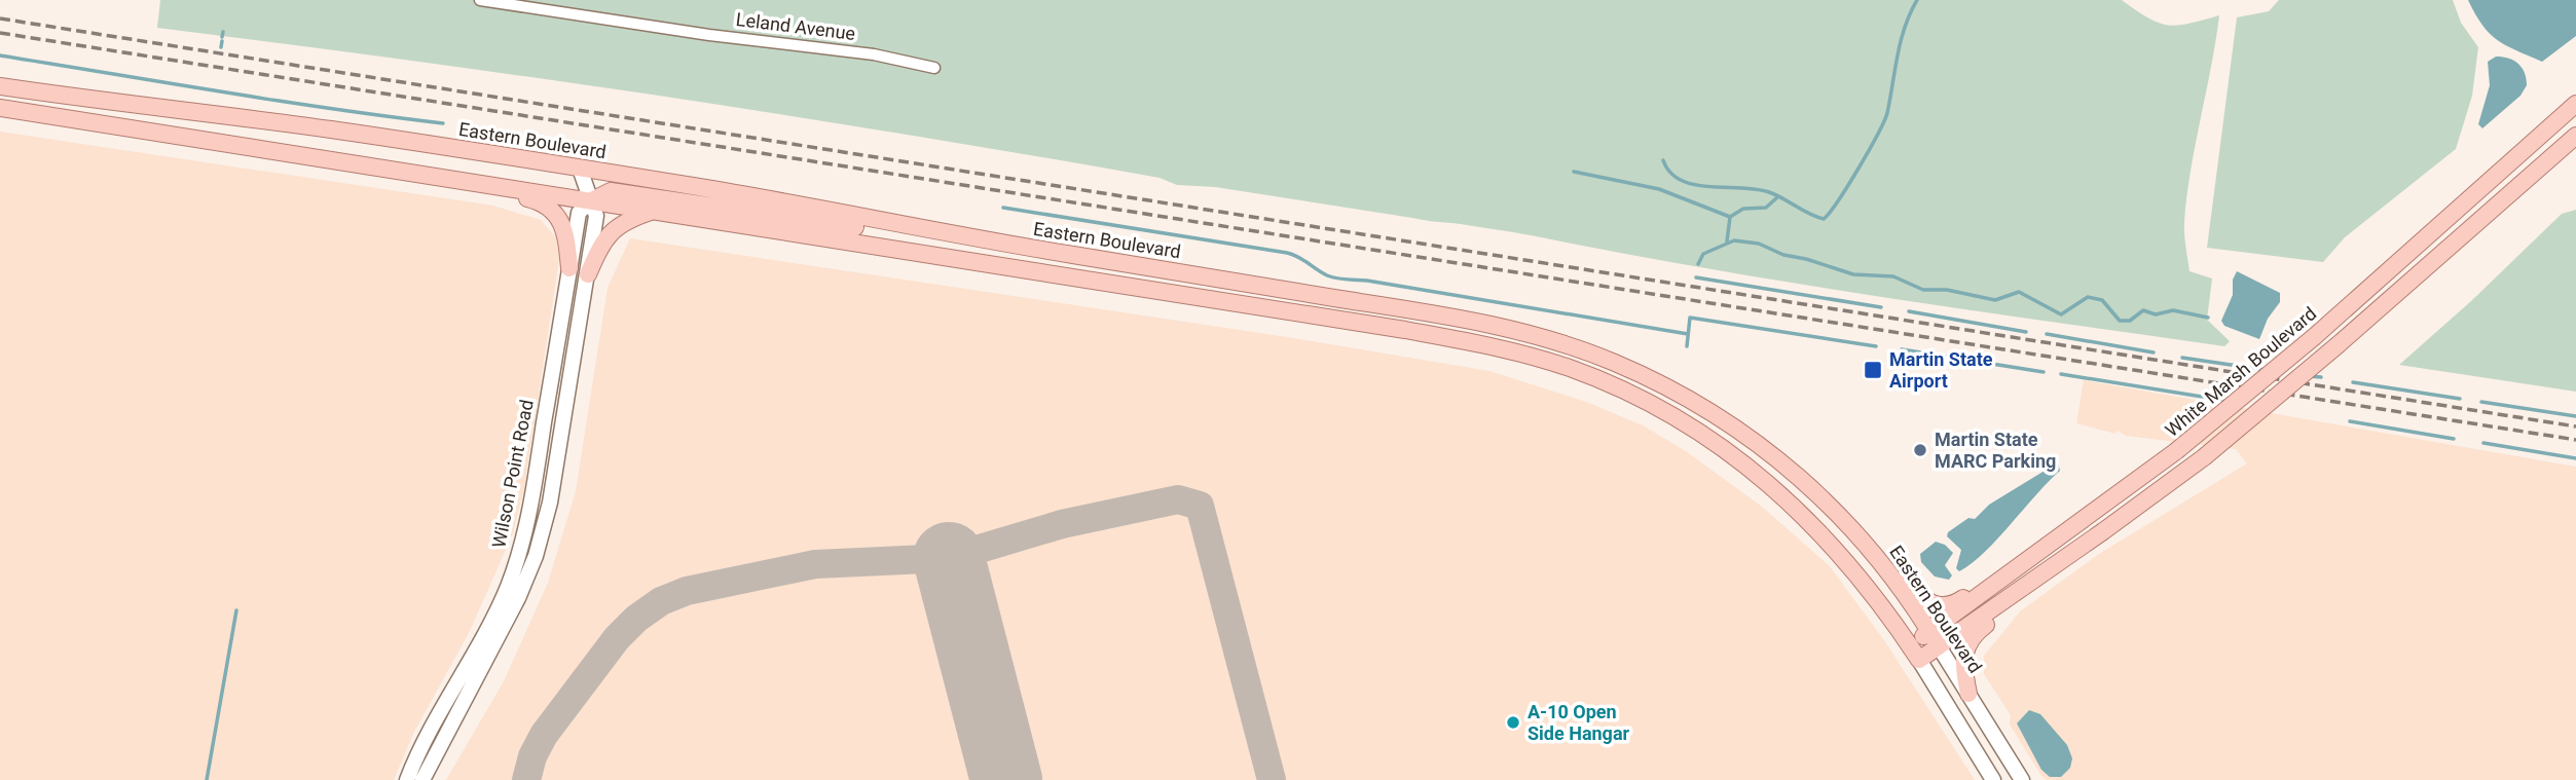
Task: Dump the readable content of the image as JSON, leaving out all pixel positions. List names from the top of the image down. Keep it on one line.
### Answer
{"streets":{"main road":["Eastern Boulevard","White Marsh Boulevard"],"street":["Leland Avenue","Wilson Point Road"]},"crossings":[["Eastern Boulevard","White Marsh Boulevard"],["Eastern Boulevard","Wilson Point Road"]],"places":{"transit":["Martin State Airport"],"other":["Martin State MARC Parking","A-10 Open Side Hangar"]}}
